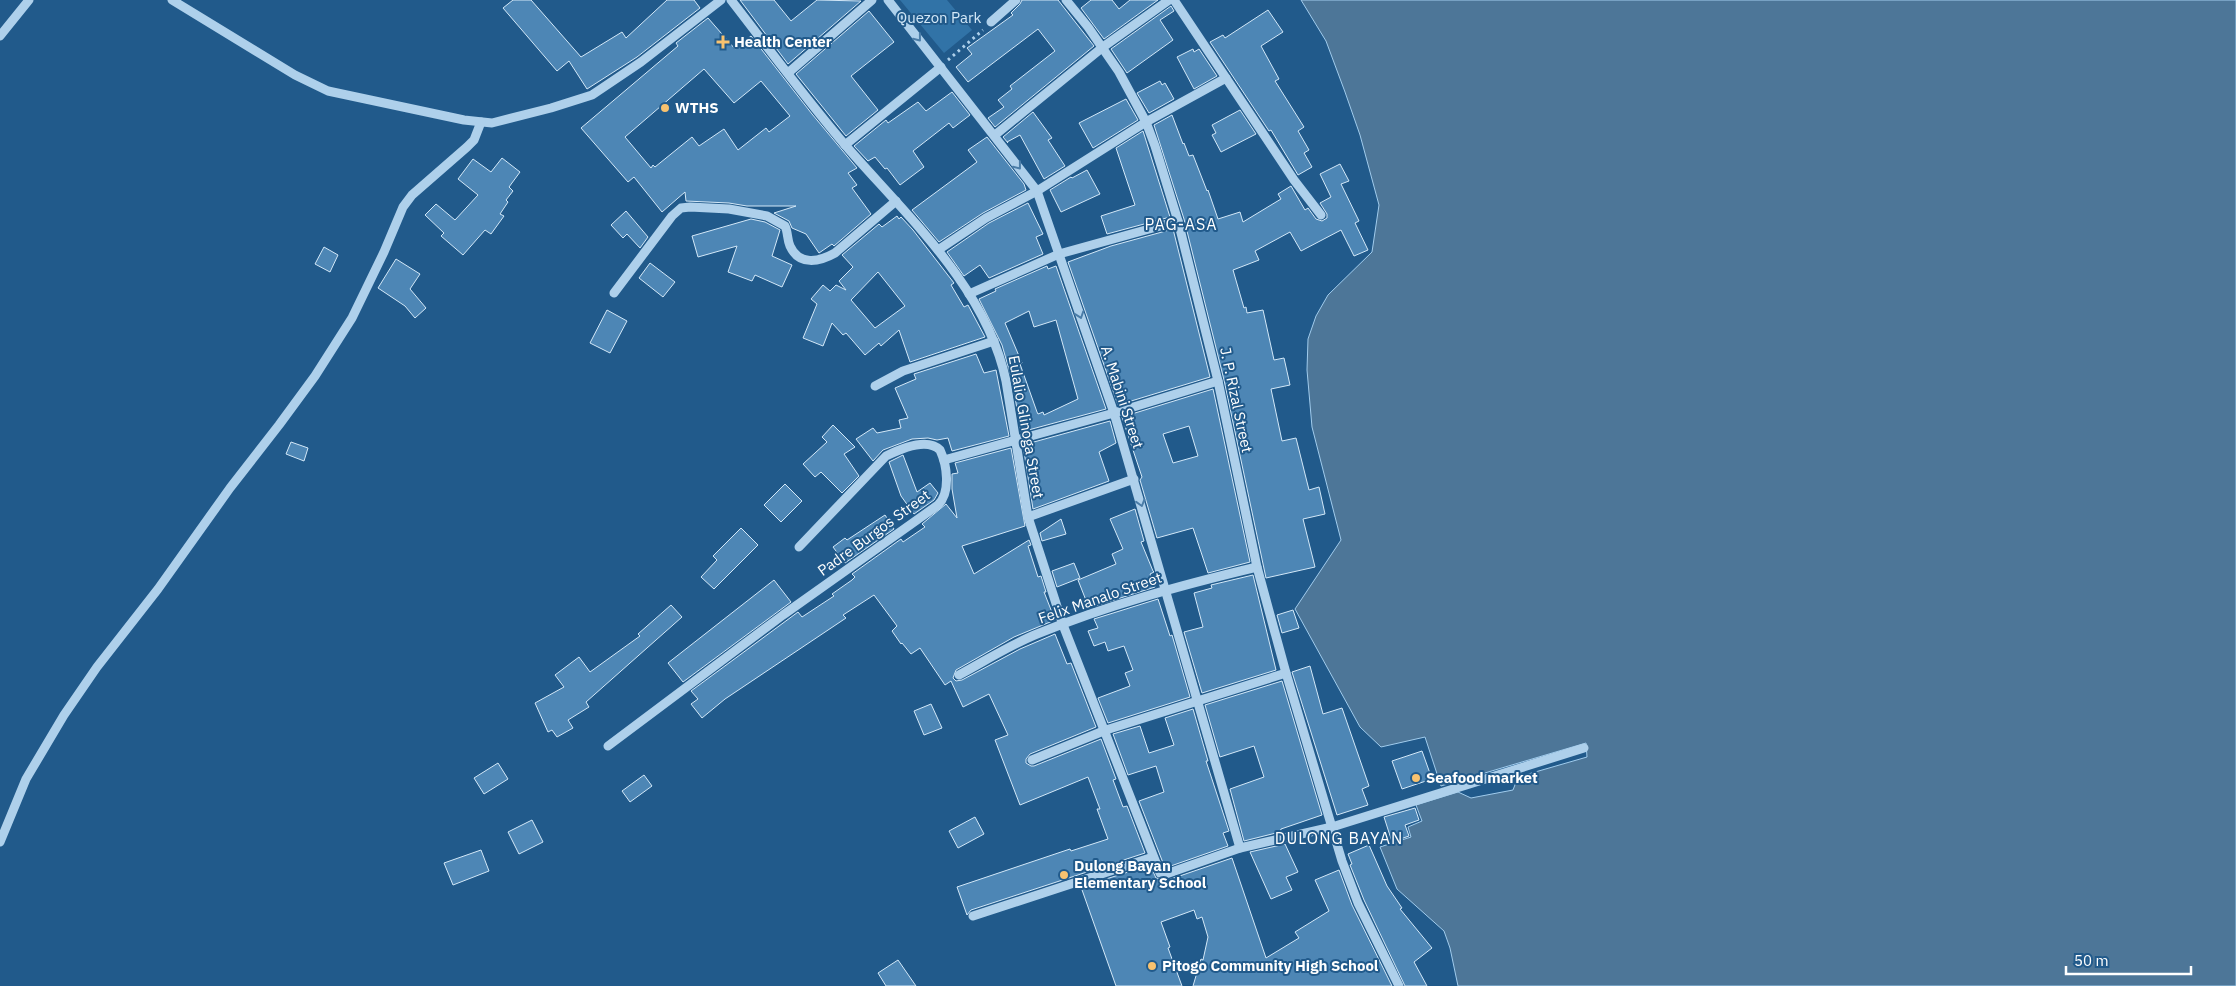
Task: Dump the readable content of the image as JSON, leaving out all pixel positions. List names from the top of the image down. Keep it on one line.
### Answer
{"streets":{"street":["A. Mabini Street","J. P. Rizal Street","Eulalio Glinoga Street","Padre Burgos Street","Felix Manalo Street"]},"crossings":[["A. Mabini Street","Eulalio Glinoga Street"],["A. Mabini Street","Felix Manalo Street"],["J. P. Rizal Street","Felix Manalo Street"],["Eulalio Glinoga Street","Felix Manalo Street"]],"one_way":["A. Mabini Street"],"districts":["PAG-ASA","DULONG BAYAN"],"parks":["Quezon Park"],"places":{"health":["Health Center"],"other":["WTHS","Seafood market","Dulong Bayan Elementary School","Pitogo Community High School"]},"scale_bar":"50 m"}
